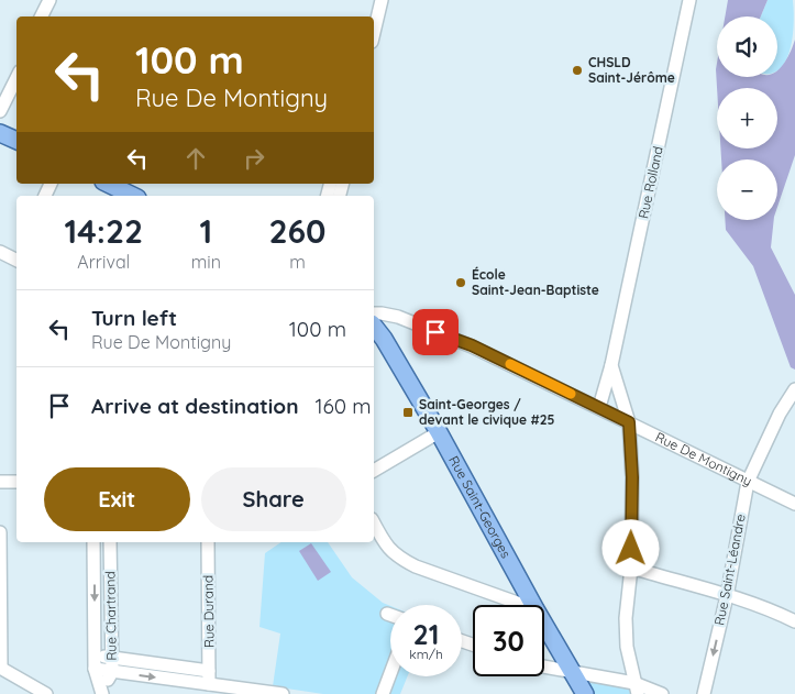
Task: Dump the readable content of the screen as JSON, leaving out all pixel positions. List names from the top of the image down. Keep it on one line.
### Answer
{"streets":{"main road":["Rue Saint-Georges"],"street":["Rue Rolland","Rue De Montigny","Rue Saint-Léandre","Rue Durand","Rue Chartrand"]},"crossings":[["Rue Rolland","Rue De Montigny"],["Rue De Montigny","Rue Saint-Léandre"]],"places":{"other":["CHSLD Saint-Jérôme","École Saint-Jean-Baptiste"],"transit":["Saint-Georges / devant le civique #25"]},"page":{"map_buttons":["+","−"],"turn":["100 m","Rue De Montigny"],"eta":["14:22","Arrival","1","min","260","m"],"list":[{"name":"Turn left","note":"Rue De Montigny","value":"100 m"},{"name":"Arrive at destination","value":"160 m"}],"buttons":["Exit","Share"],"speed":"21 km/h","limit":"30"}}
